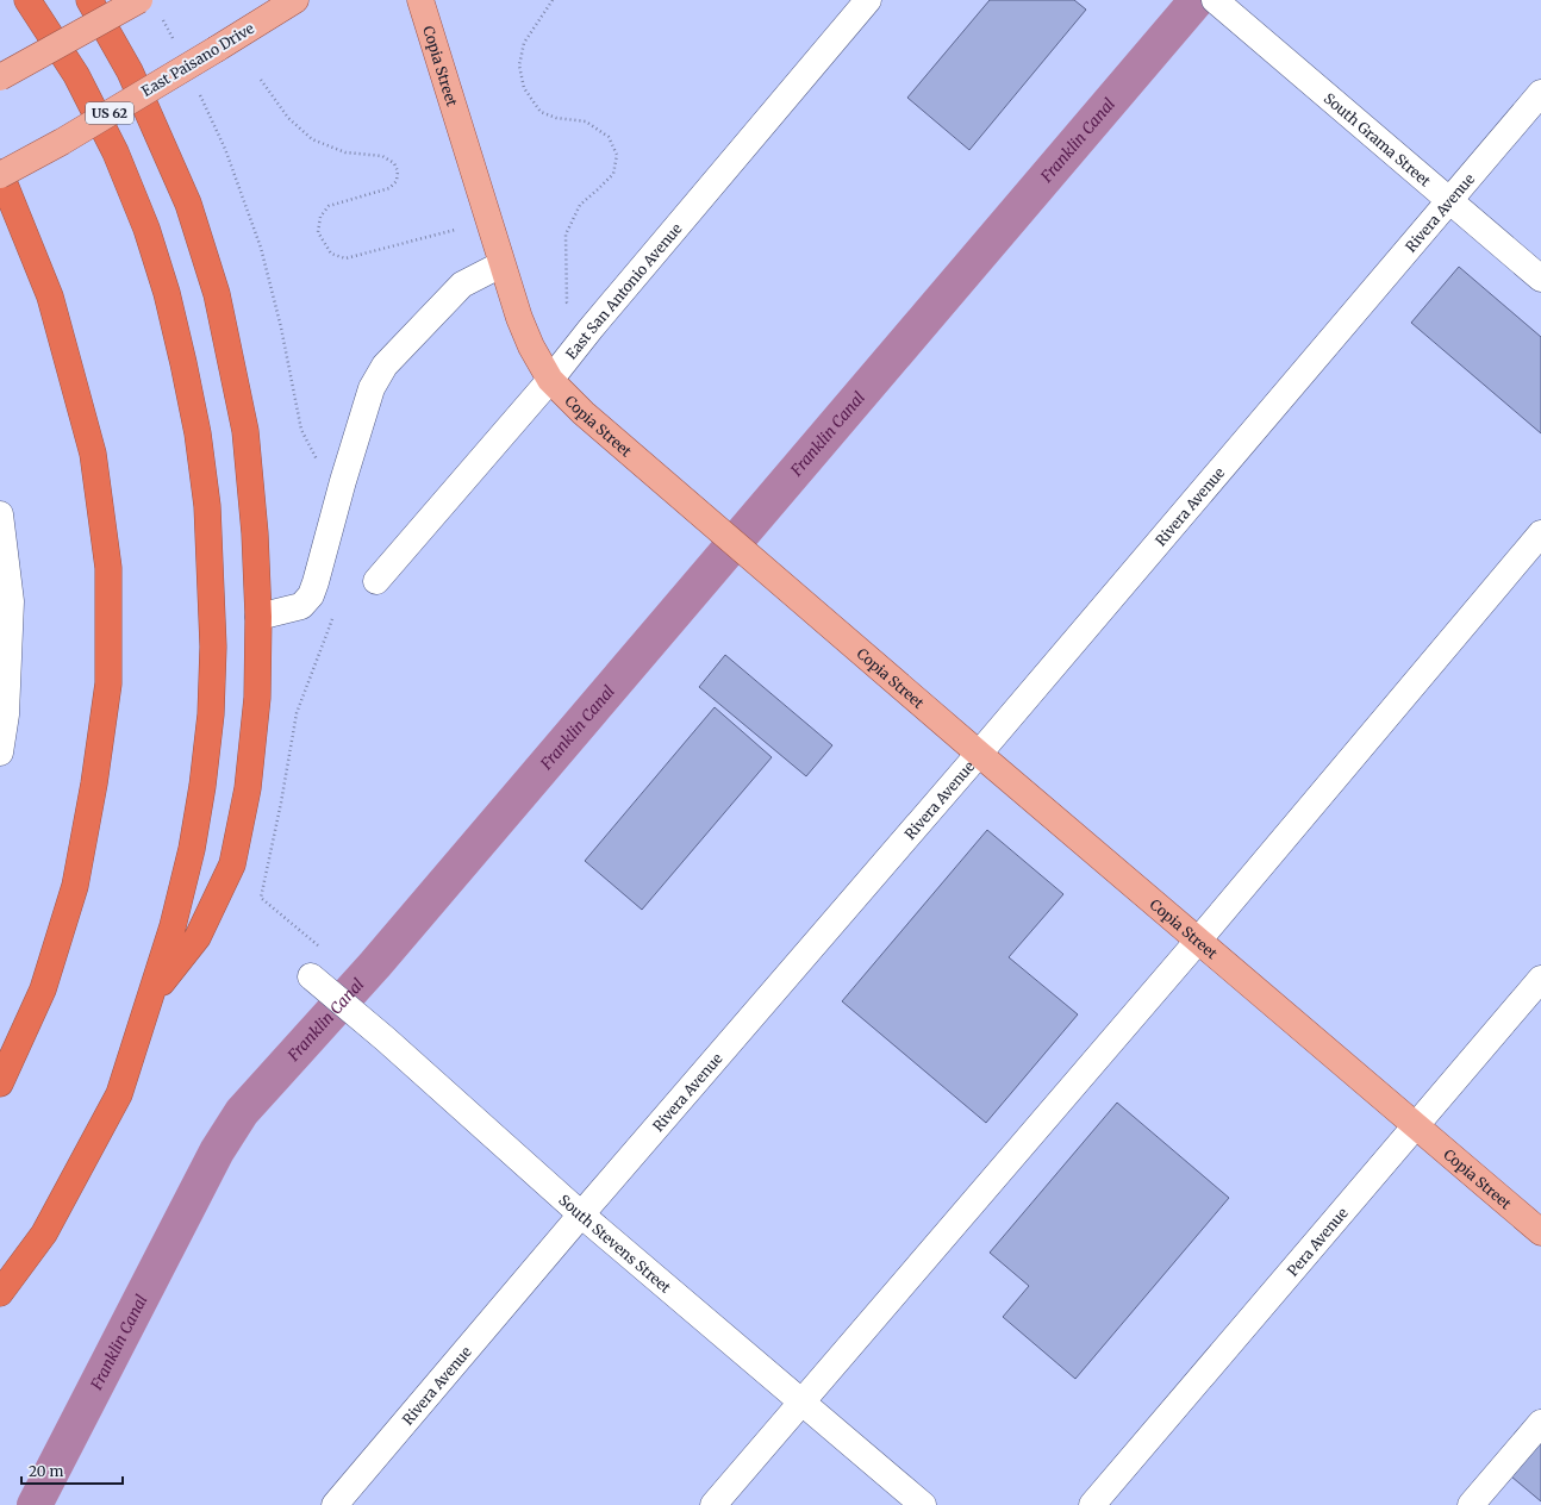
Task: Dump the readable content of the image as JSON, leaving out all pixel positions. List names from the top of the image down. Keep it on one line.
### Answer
{"streets":{"main road":["East Paisano Drive","Copia Street","US 62"],"street":["South Grama Street","Rivera Avenue","East San Antonio Avenue","Pera Avenue","South Stevens Street"]},"crossings":[["Copia Street","Rivera Avenue"],["Copia Street","East San Antonio Avenue"],["Copia Street","Pera Avenue"],["South Grama Street","Rivera Avenue"],["Rivera Avenue","South Stevens Street"]],"water":["Franklin Canal"],"scale_bar":"20 m"}
